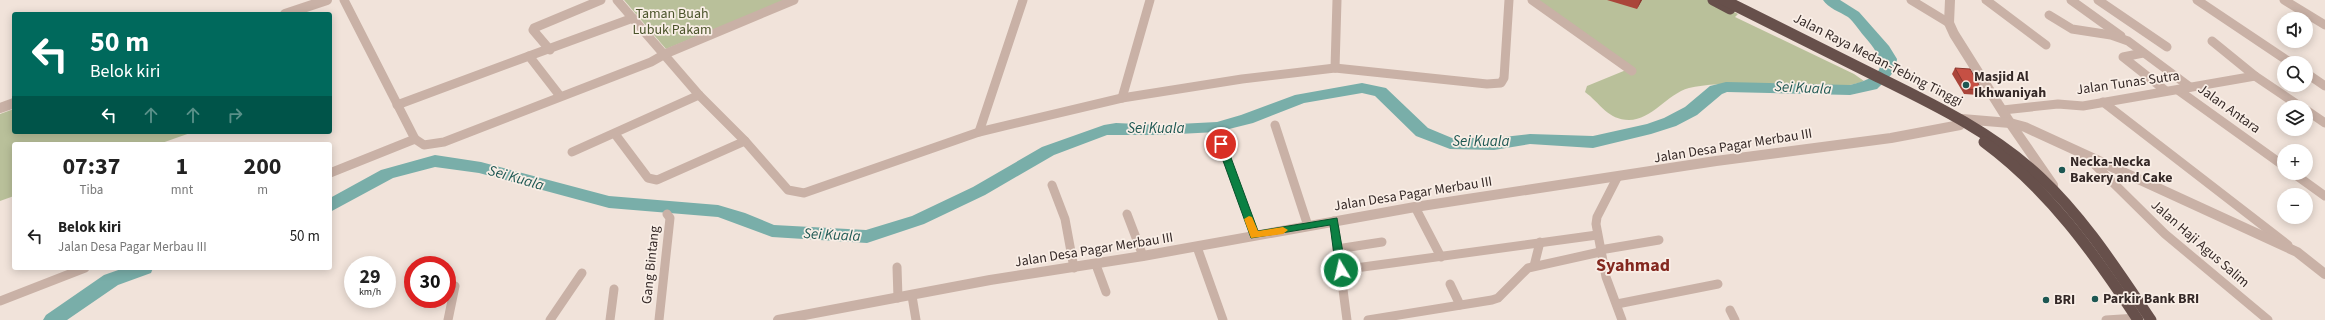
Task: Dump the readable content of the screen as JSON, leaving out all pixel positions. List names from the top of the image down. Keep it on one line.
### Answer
{"streets":{"highway":["Jalan Raya Medan-Tebing Tinggi"],"street":["Jalan Tunas Sutra","Jalan Antara","Jalan Desa Pagar Merbau III","Jalan Haji Agus Salim","Gang Bintang"]},"crossings":[["Jalan Raya Medan-Tebing Tinggi","Jalan Desa Pagar Merbau III"],["Jalan Tunas Sutra","Jalan Antara"],["Jalan Desa Pagar Merbau III","Jalan Haji Agus Salim"]],"districts":["Syahmad"],"water":["Sei Kuala"],"parks":["Taman Buah Lubuk Pakam"],"places":["Masjid Al Ikhwaniyah","Necka-Necka Bakery and Cake","Parkir Bank BRI","BRI"],"page":{"map_buttons":["+","−"],"turn":["50 m","Belok kiri"],"eta":["07:37","Tiba","1","mnt","200","m"],"list":[{"name":"Belok kiri","note":"Jalan Desa Pagar Merbau III","value":"50 m"}],"speed":"29 km/h","limit":"30"}}
